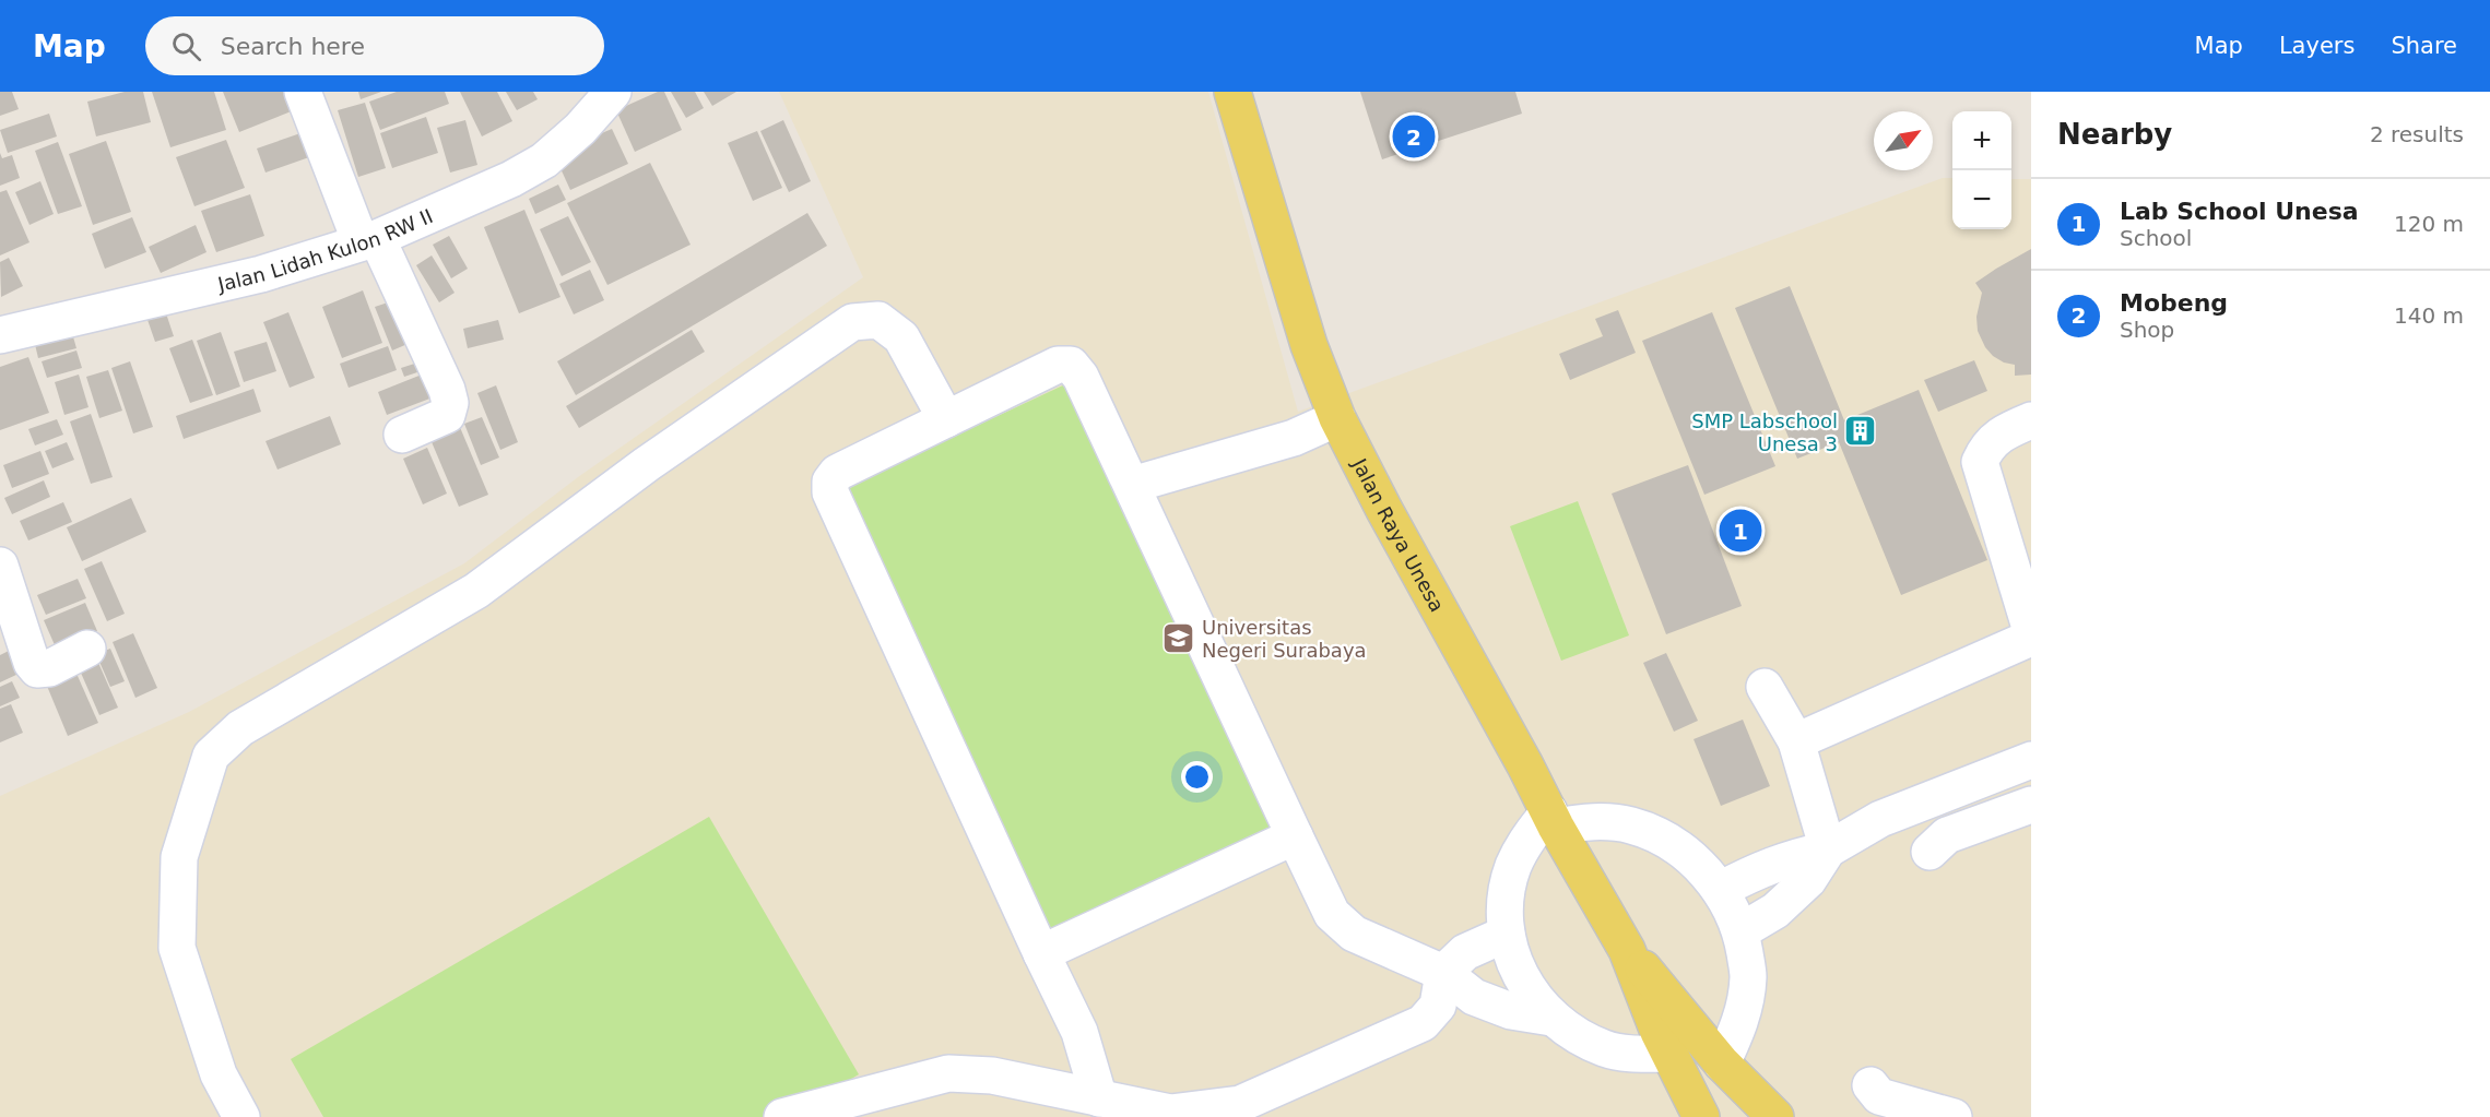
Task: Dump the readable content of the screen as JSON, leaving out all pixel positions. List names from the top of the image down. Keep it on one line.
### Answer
{"streets":{"main road":["Jalan Raya Unesa"],"street":["Jalan Lidah Kulon RW II"]},"places":{"building":["SMP Labschool Unesa 3"],"school or university":["Universitas Negeri Surabaya"]},"north":"top right","page":{"header":"Map","search":"Search here","nav":["Map","Layers","Share"],"heading":["Nearby","2 results"],"map_buttons":["+","−"],"pins":["2","1"],"list":[{"mark":"1","name":"Lab School Unesa","note":"School","value":"120 m"},{"mark":"2","name":"Mobeng","note":"Shop","value":"140 m"}]}}
